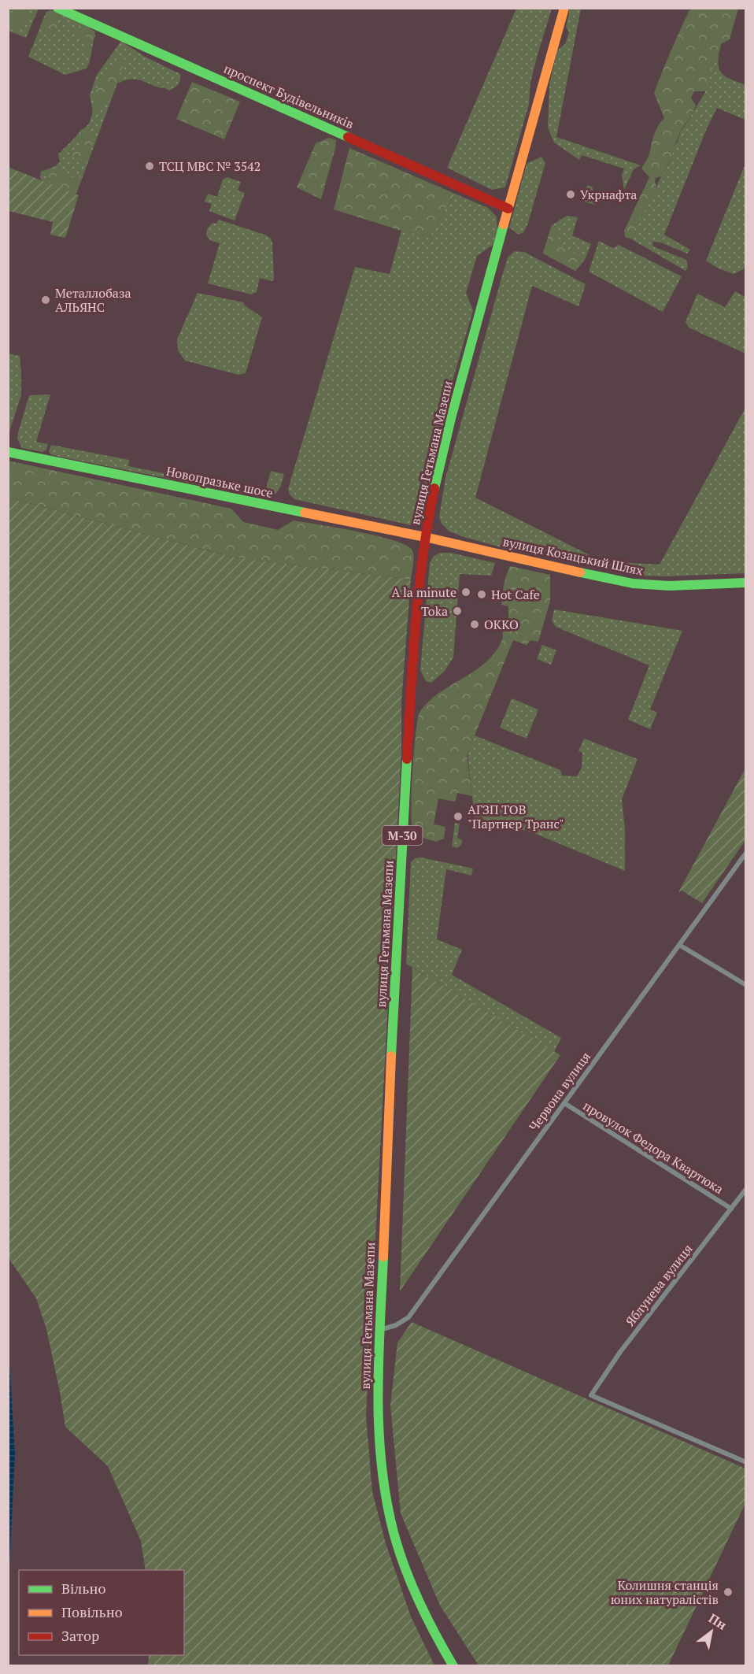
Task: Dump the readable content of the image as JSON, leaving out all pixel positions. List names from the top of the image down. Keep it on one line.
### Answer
{"streets":{"main road":["проспект Будівельників","вулиця Гетьмана Мазепи","Новопразьке шосе","вулиця Козацький Шлях","М-30"],"street":["Червона вулиця","провулок Федора Квартюка","Яблунева вулиця"]},"crossings":[["проспект Будівельників","вулиця Гетьмана Мазепи"],["вулиця Гетьмана Мазепи","Новопразьке шосе"],["вулиця Гетьмана Мазепи","вулиця Козацький Шлях"],["вулиця Гетьмана Мазепи","Червона вулиця"],["Новопразьке шосе","вулиця Козацький Шлях"],["Червона вулиця","провулок Федора Квартюка"],["провулок Федора Квартюка","Яблунева вулиця"]],"places":["ТСЦ МВС № 3542","Укрнафта","Металлобаза АЛЬЯНС","A la minute","Hot Cafe","Toka","ОККО","АГЗП ТОВ \"Партнер Транс\"","Колишня станція юних натуралістів"],"legend":["Вільно","Повільно","Затор"],"north":"top right"}
